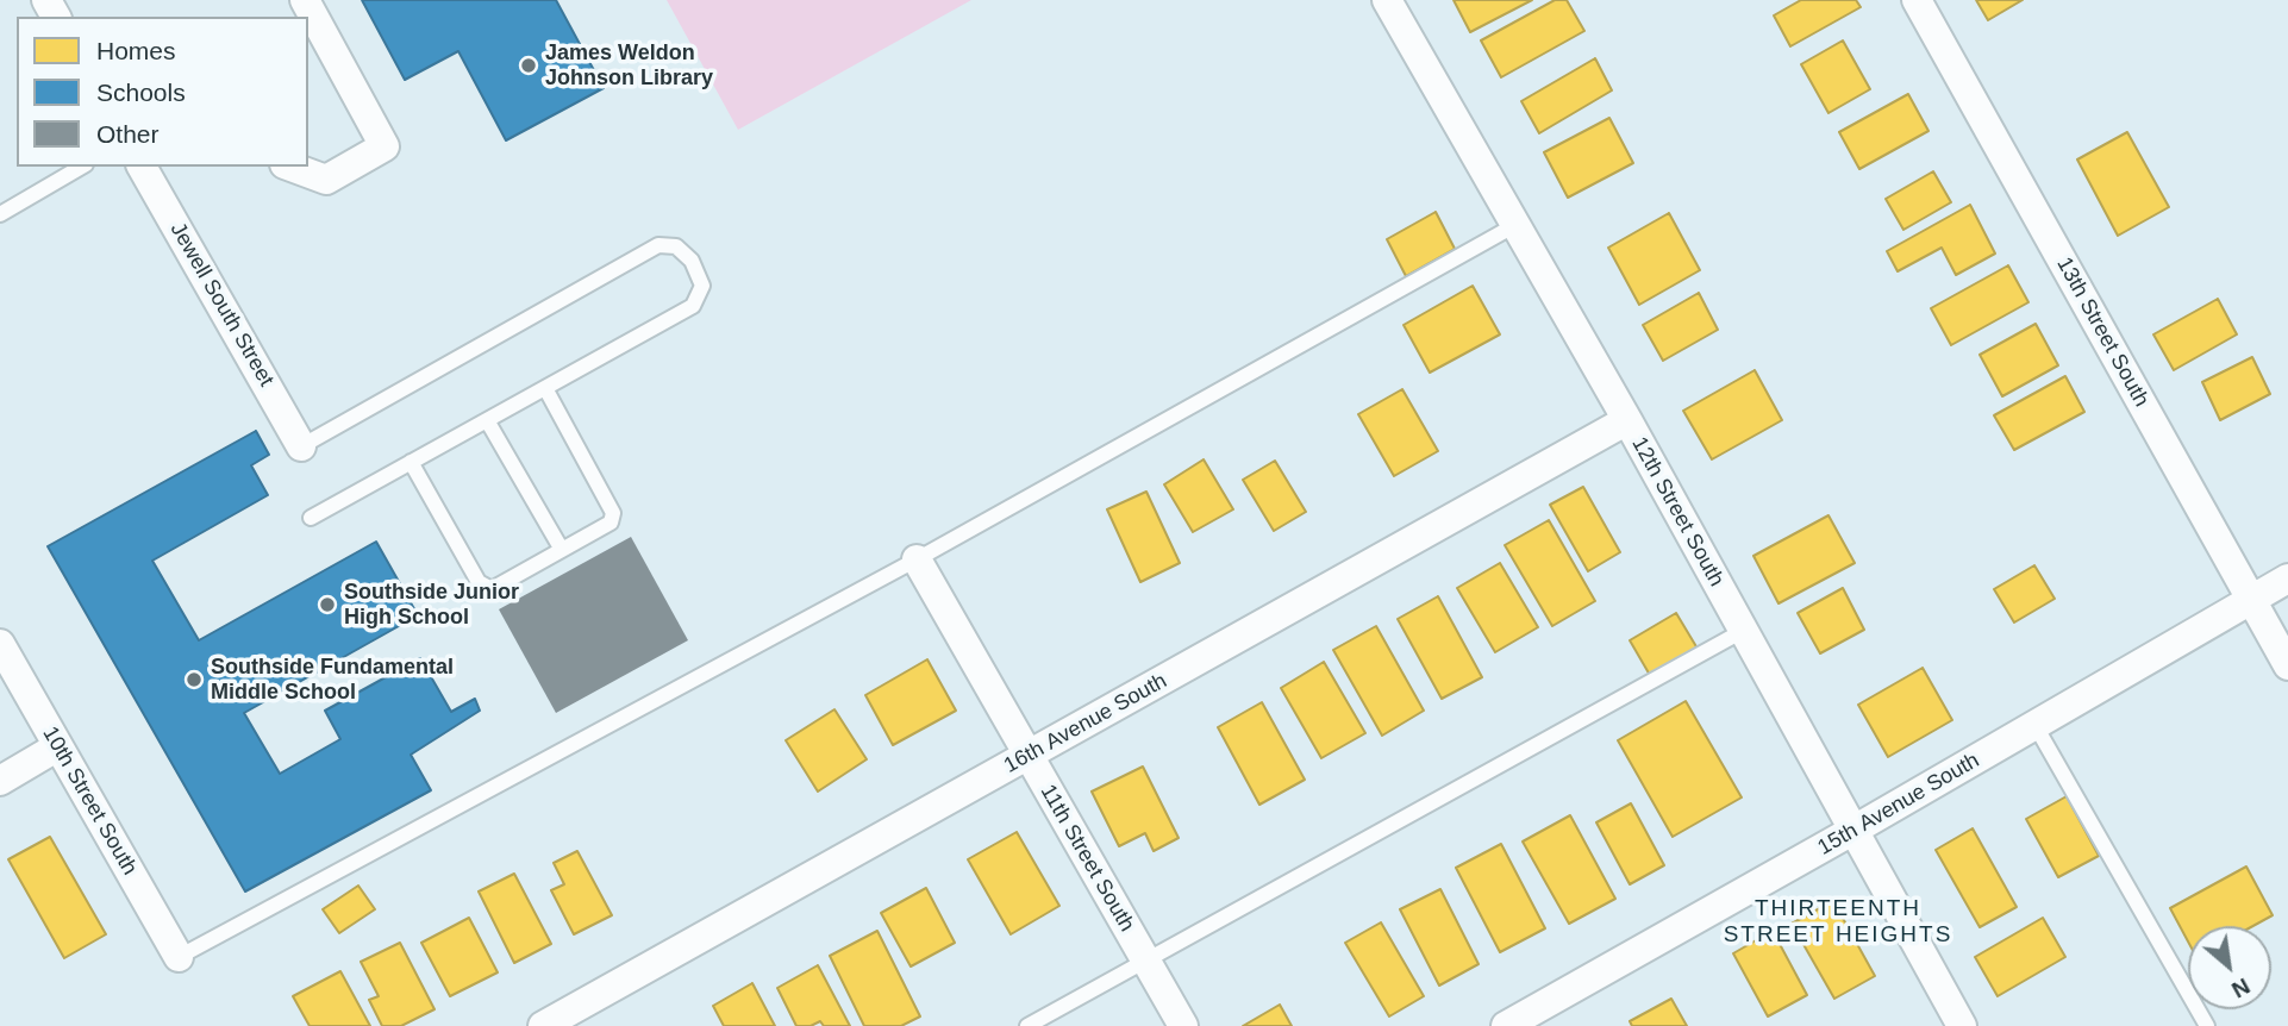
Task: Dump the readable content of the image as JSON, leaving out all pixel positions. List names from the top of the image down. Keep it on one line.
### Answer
{"streets":{"street":["Jewell South Street","13th Street South","12th Street South","16th Avenue South","10th Street South","15th Avenue South","11th Street South"]},"crossings":[["13th Street South","15th Avenue South"],["12th Street South","16th Avenue South"],["12th Street South","15th Avenue South"],["16th Avenue South","11th Street South"]],"districts":["THIRTEENTH STREET HEIGHTS"],"places":["James Weldon Johnson Library","Southside Junior High School","Southside Fundamental Middle School"],"legend":["Homes","Schools","Other"],"north":"bottom right"}
